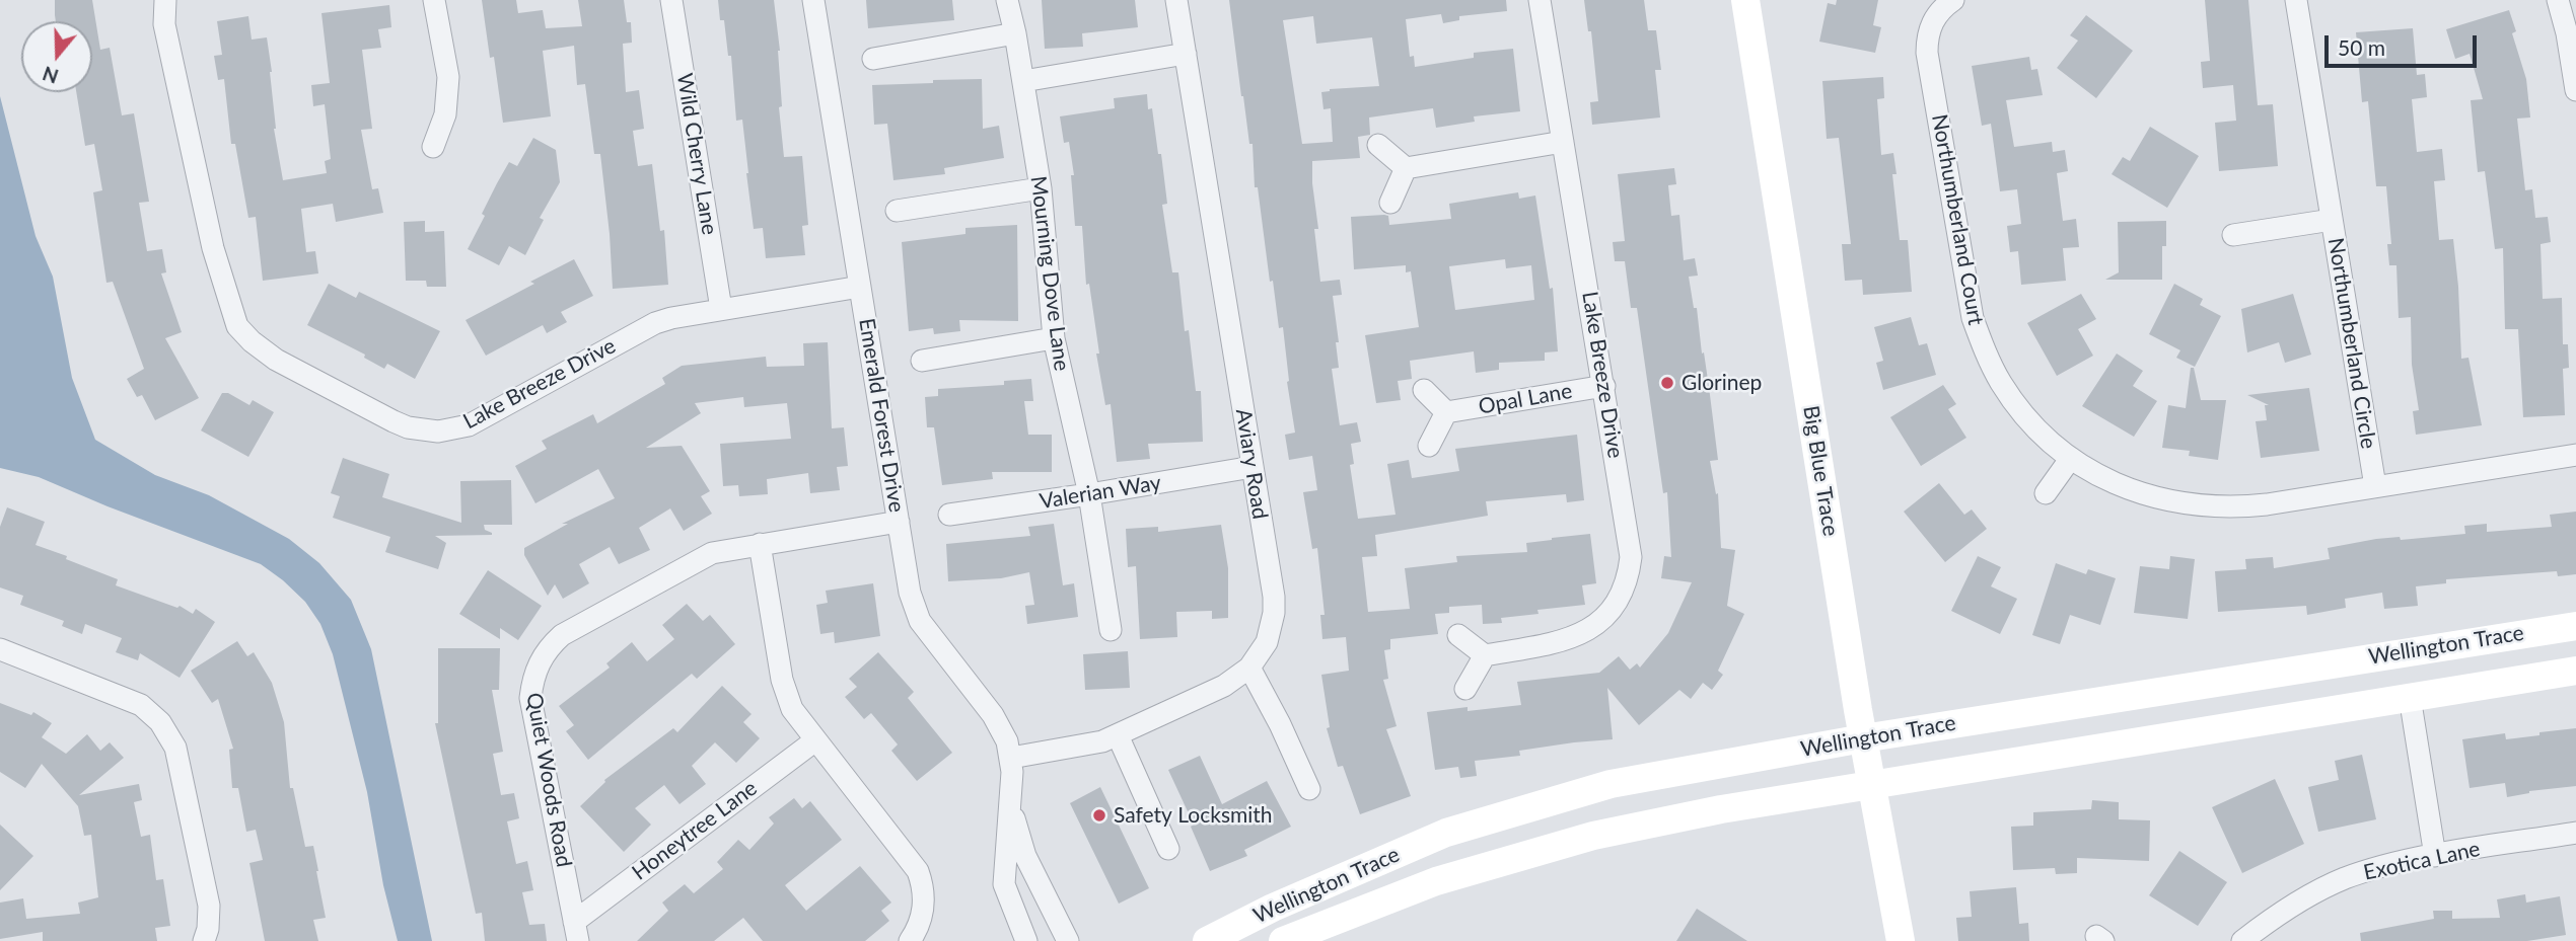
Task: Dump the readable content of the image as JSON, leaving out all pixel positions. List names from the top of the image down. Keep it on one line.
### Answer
{"streets":{"street":["Wild Cherry Lane","Northumberland Court","Mourning Dove Lane","Northumberland Circle","Lake Breeze Drive","Opal Lane","Emerald Forest Drive","Aviary Road","Big Blue Trace","Valerian Way","Wellington Trace","Quiet Woods Road","Honeytree Lane","Exotica Lane"]},"crossings":[["Wild Cherry Lane","Lake Breeze Drive"],["Northumberland Court","Northumberland Circle"],["Mourning Dove Lane","Valerian Way"],["Lake Breeze Drive","Opal Lane"],["Lake Breeze Drive","Emerald Forest Drive"],["Emerald Forest Drive","Aviary Road"],["Emerald Forest Drive","Quiet Woods Road"],["Aviary Road","Valerian Way"],["Big Blue Trace","Wellington Trace"],["Quiet Woods Road","Honeytree Lane"]],"places":["Glorinep","Safety Locksmith"],"scale_bar":"50 m","north":"bottom"}
